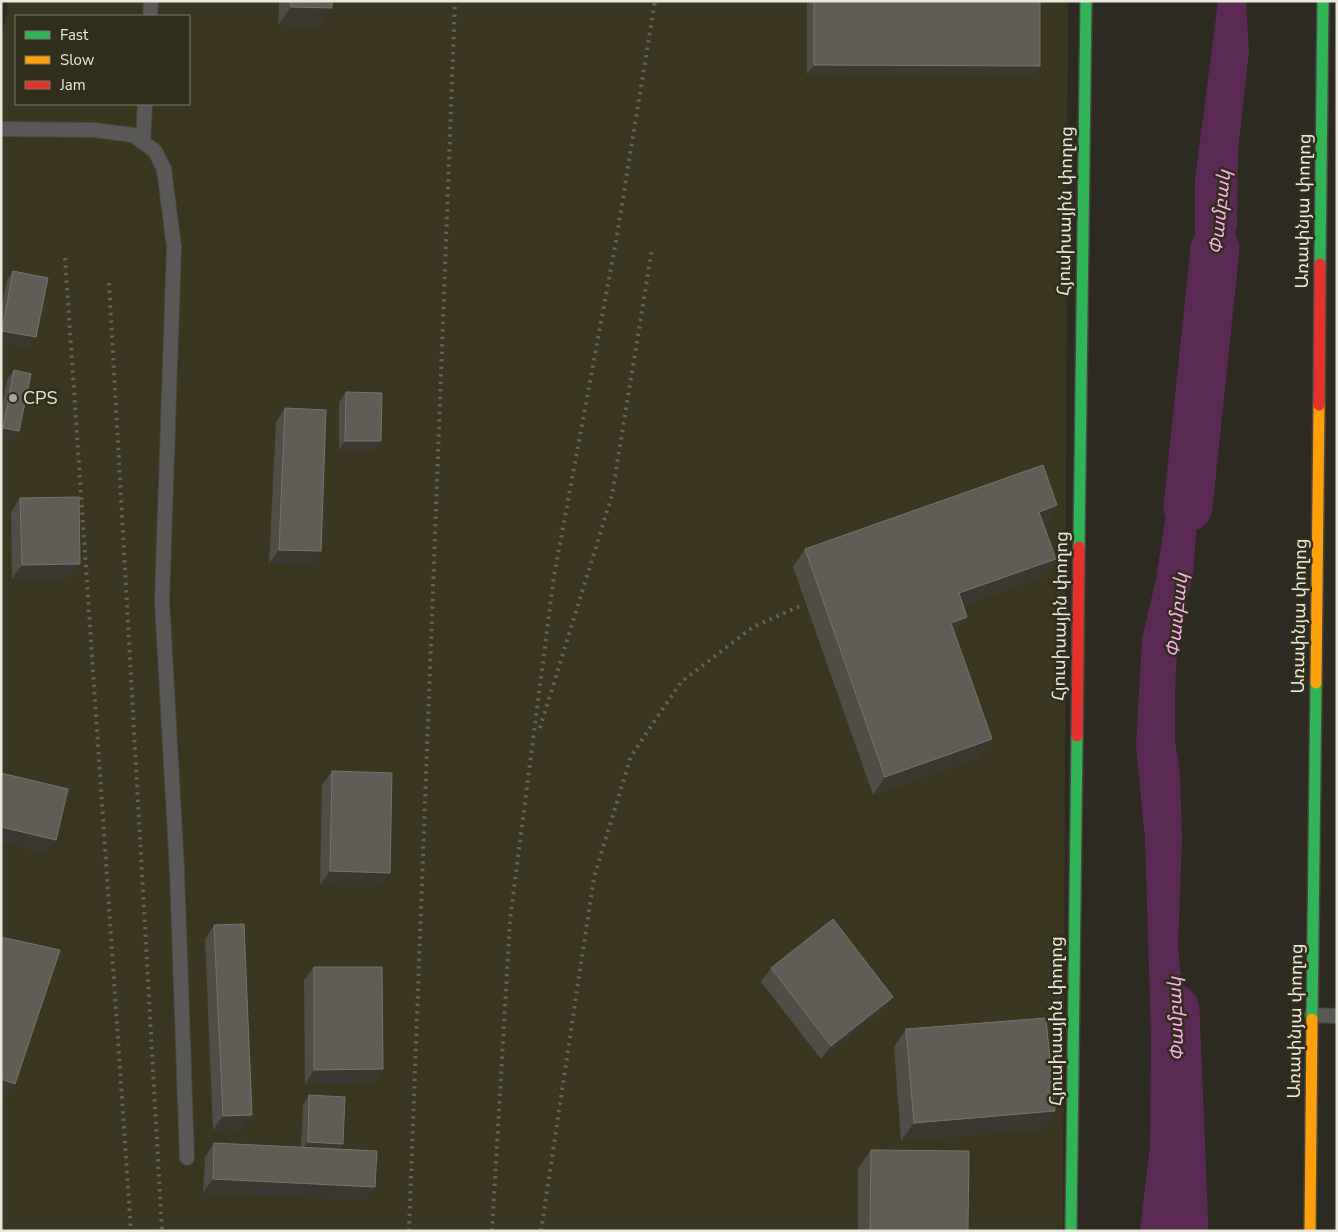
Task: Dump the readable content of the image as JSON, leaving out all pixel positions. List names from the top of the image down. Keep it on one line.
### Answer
{"streets":{"street":["Հյուսիսային փողոց","Առափնյա փողոց"]},"water":["Փամբակ"],"places":["CPS"],"legend":["Fast","Slow","Jam"]}
